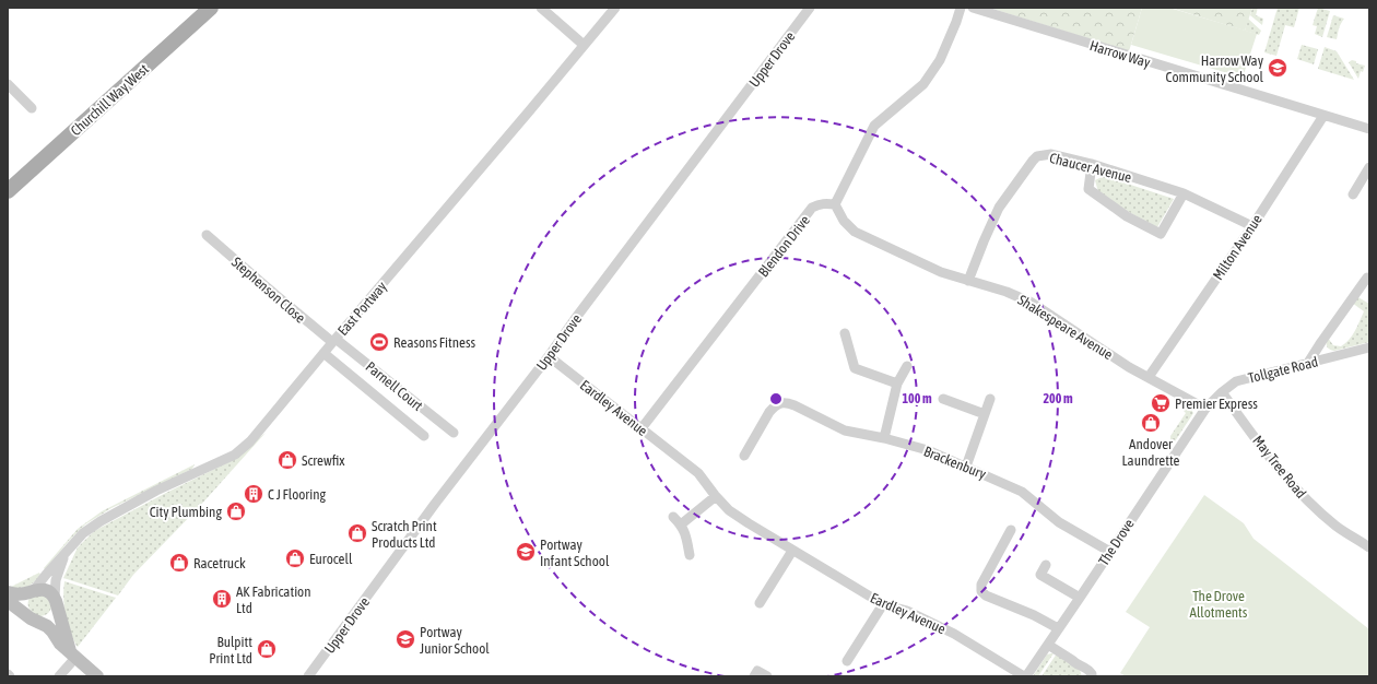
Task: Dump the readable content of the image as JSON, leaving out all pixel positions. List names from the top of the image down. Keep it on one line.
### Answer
{"streets":{"main road":["Churchill Way West"],"street":["Harrow Way","Upper Drove","Chaucer Avenue","Blendon Drive","Milton Avenue","Stephenson Close","East Portway","Shakespeare Avenue","Tollgate Road","Parnell Court","Eardley Avenue","Brackenbury","May Tree Road","The Drove"]},"crossings":[["Harrow Way","Milton Avenue"],["Upper Drove","Eardley Avenue"],["Chaucer Avenue","Milton Avenue"],["Chaucer Avenue","Shakespeare Avenue"],["Blendon Drive","Shakespeare Avenue"],["Blendon Drive","Eardley Avenue"],["Milton Avenue","Shakespeare Avenue"],["Stephenson Close","East Portway"],["Stephenson Close","Parnell Court"],["East Portway","Parnell Court"],["Shakespeare Avenue","Tollgate Road"],["Shakespeare Avenue","The Drove"],["Tollgate Road","May Tree Road"],["Tollgate Road","The Drove"],["Eardley Avenue","The Drove"],["Brackenbury","The Drove"]],"parks":["The Drove Allotments"],"places":{"school or university":["Harrow Way Community School","Portway Infant School","Portway Junior School"],"sports":["Reasons Fitness"],"supermarket":["Premier Express"],"shop":["Andover Laundrette","Screwfix","City Plumbing","Scratch Print Products Ltd","Eurocell","Racetruck","Bulpitt Print Ltd"],"building":["C J Flooring","AK Fabrication Ltd"]},"rings":["100 m","200 m"]}
